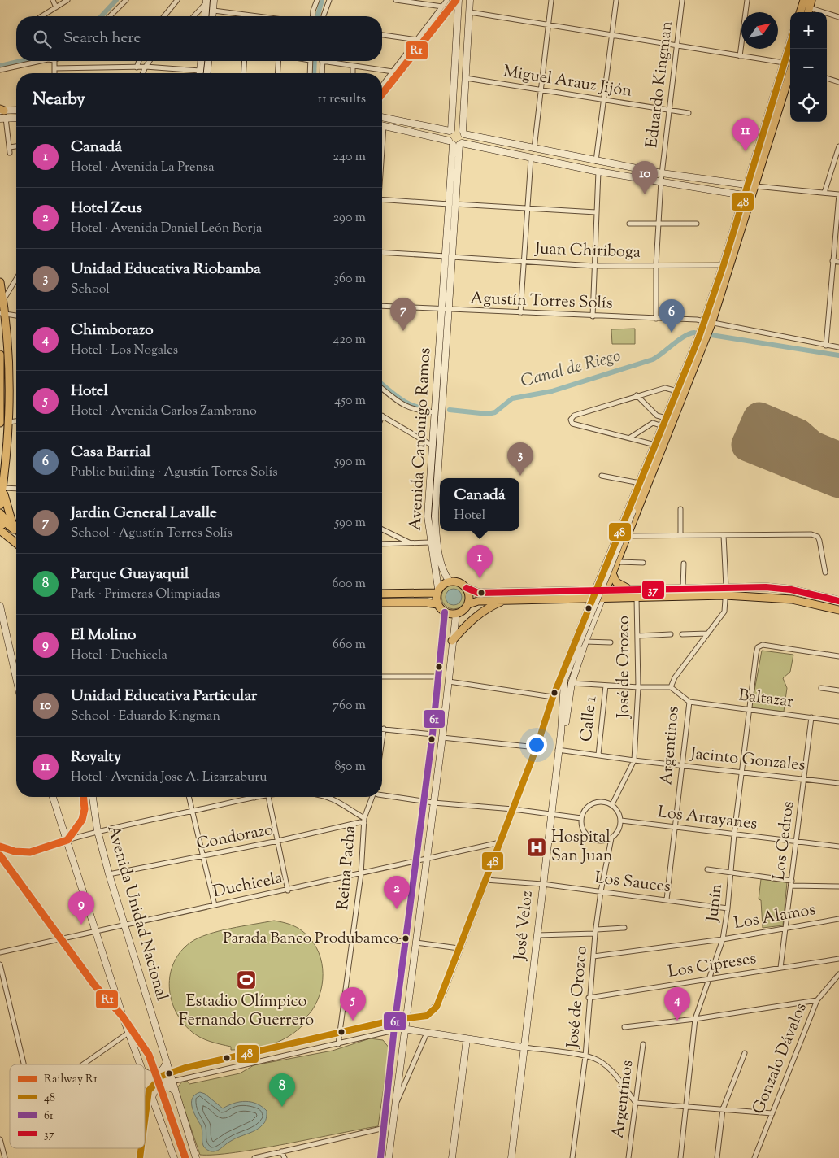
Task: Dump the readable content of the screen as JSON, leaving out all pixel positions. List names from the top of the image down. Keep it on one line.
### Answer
{"streets":{"street":["Miguel Arauz Jijón","Eduardo Kingman","Juan Chiriboga","Agustín Torres Solís","Avenida Canónigo Ramos","José de Orozco","Baltazar","Calle 1","Argentinos","Jacinto Gonzales","Los Arrayanes","Condorazo","Los Cedros","Reina Pacha","Los Sauces","Duchicela","Junín","Avenida Unidad Nacional","Los Alamos","José Veloz","Los Cipreses","Gonzalo Dávalos"]},"crossings":[["Miguel Arauz Jijón","Eduardo Kingman"],["Miguel Arauz Jijón","Avenida Canónigo Ramos"],["Eduardo Kingman","Juan Chiriboga"],["Eduardo Kingman","Agustín Torres Solís"],["Juan Chiriboga","Avenida Canónigo Ramos"],["Agustín Torres Solís","Avenida Canónigo Ramos"],["José de Orozco","Jacinto Gonzales"],["José de Orozco","Los Arrayanes"],["José de Orozco","Los Sauces"],["José de Orozco","Los Alamos"],["José de Orozco","Los Cipreses"],["Baltazar","Argentinos"],["Baltazar","Los Cedros"],["Baltazar","Junín"],["Calle 1","Jacinto Gonzales"],["Argentinos","Jacinto Gonzales"],["Argentinos","Los Arrayanes"],["Argentinos","Los Sauces"],["Jacinto Gonzales","Los Cedros"],["Jacinto Gonzales","Junín"],["Jacinto Gonzales","José Veloz"],["Los Arrayanes","Los Cedros"],["Los Arrayanes","Junín"],["Condorazo","Reina Pacha"],["Condorazo","Avenida Unidad Nacional"],["Los Cedros","Los Alamos"],["Los Cedros","Los Cipreses"],["Reina Pacha","Duchicela"],["Los Sauces","Junín"],["Los Sauces","José Veloz"],["Duchicela","Avenida Unidad Nacional"],["Junín","Los Alamos"],["Junín","Los Cipreses"]],"water":["Canal de Riego"],"places":{"hospital":["Hospital San Juan"],"other":["Parada Banco Produbamco"],"sports":["Estadio Olímpico Fernando Guerrero"]},"lines":["rail line R1","transit line 48","transit line 37","transit line 61"],"legend":["Railway R1","48","61","37"],"north":"top right","page":{"map_buttons":["+","−"],"search":"Search here","heading":["Nearby","11 results"],"pins":["11","10","7","6","3","1","2","9","4","5","8"],"list":[{"mark":"1","name":"Canadá","note":"Hotel · Avenida La Prensa","value":"240 m"},{"mark":"2","name":"Hotel Zeus","note":"Hotel · Avenida Daniel León Borja","value":"290 m"},{"mark":"3","name":"Unidad Educativa Riobamba","note":"School","value":"360 m"},{"mark":"4","name":"Chimborazo","note":"Hotel · Los Nogales","value":"420 m"},{"mark":"5","name":"Hotel","note":"Hotel · Avenida Carlos Zambrano","value":"450 m"},{"mark":"6","name":"Casa Barrial","note":"Public building · Agustín Torres Solís","value":"590 m"},{"mark":"7","name":"Jardin General Lavalle","note":"School · Agustín Torres Solís","value":"590 m"},{"mark":"8","name":"Parque Guayaquil","note":"Park · Primeras Olimpiadas","value":"600 m"},{"mark":"9","name":"El Molino","note":"Hotel · Duchicela","value":"660 m"},{"mark":"10","name":"Unidad Educativa Particular","note":"School · Eduardo Kingman","value":"760 m"},{"mark":"11","name":"Royalty","note":"Hotel · Avenida Jose A. Lizarzaburu","value":"850 m"}],"popup":["Canadá","Hotel"]}}
